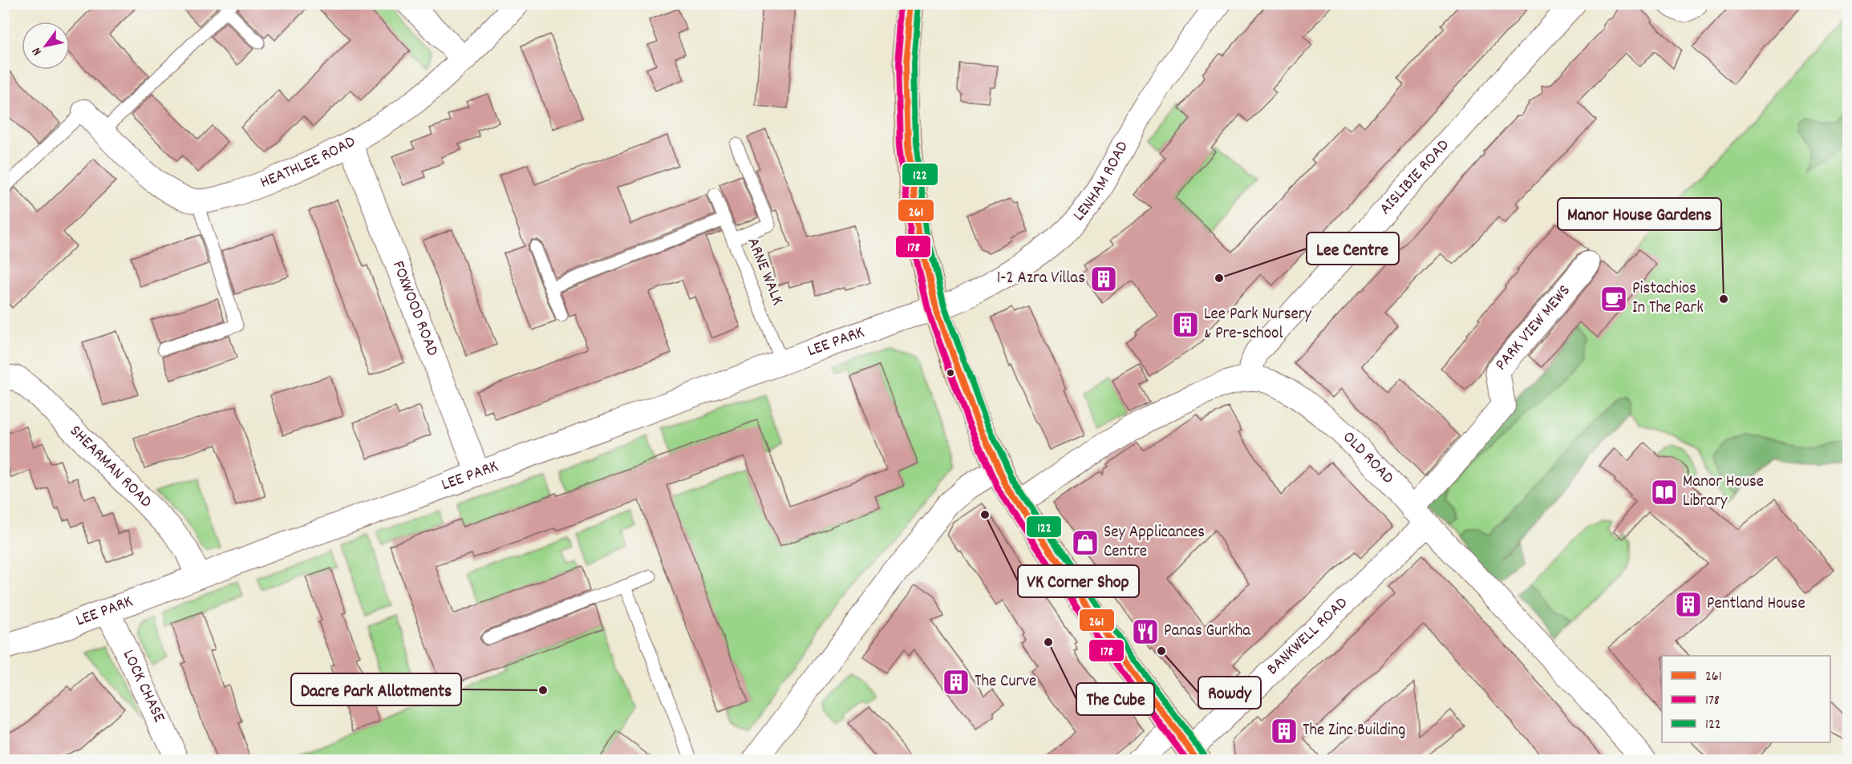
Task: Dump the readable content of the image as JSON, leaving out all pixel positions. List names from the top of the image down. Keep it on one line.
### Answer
{"streets":{"street":["HEATHLEE ROAD","AISLIBIE ROAD","LENHAM ROAD","FOXWOOD ROAD","PARK VIEW MEWS","LEE PARK","OLD ROAD","SHEARMAN ROAD","BANKWELL ROAD","LOCK CHASE"],"lane":["ARNE WALK"]},"crossings":[["HEATHLEE ROAD","FOXWOOD ROAD"],["AISLIBIE ROAD","OLD ROAD"],["LENHAM ROAD","LEE PARK"],["ARNE WALK","LEE PARK"],["FOXWOOD ROAD","LEE PARK"],["PARK VIEW MEWS","OLD ROAD"],["PARK VIEW MEWS","BANKWELL ROAD"],["LEE PARK","SHEARMAN ROAD"],["LEE PARK","LOCK CHASE"],["OLD ROAD","BANKWELL ROAD"]],"places":{"other":["Lee Centre","Manor House Gardens","VK Corner Shop","The Cube","Rowdy","Dacre Park Allotments"],"building":["1-2 Azra Villas","Lee Park Nursery & Pre-school","Pentland House","The Curve","The Zinc Building"],"cafe":["Pistachios In The Park"],"library":["Manor House Library"],"shop":["Sey Applicances Centre"],"restaurant":["Panas Gurkha"]},"lines":["transit line 261","transit line 178","transit line 122"],"legend":["261","178","122"],"north":"bottom left"}
